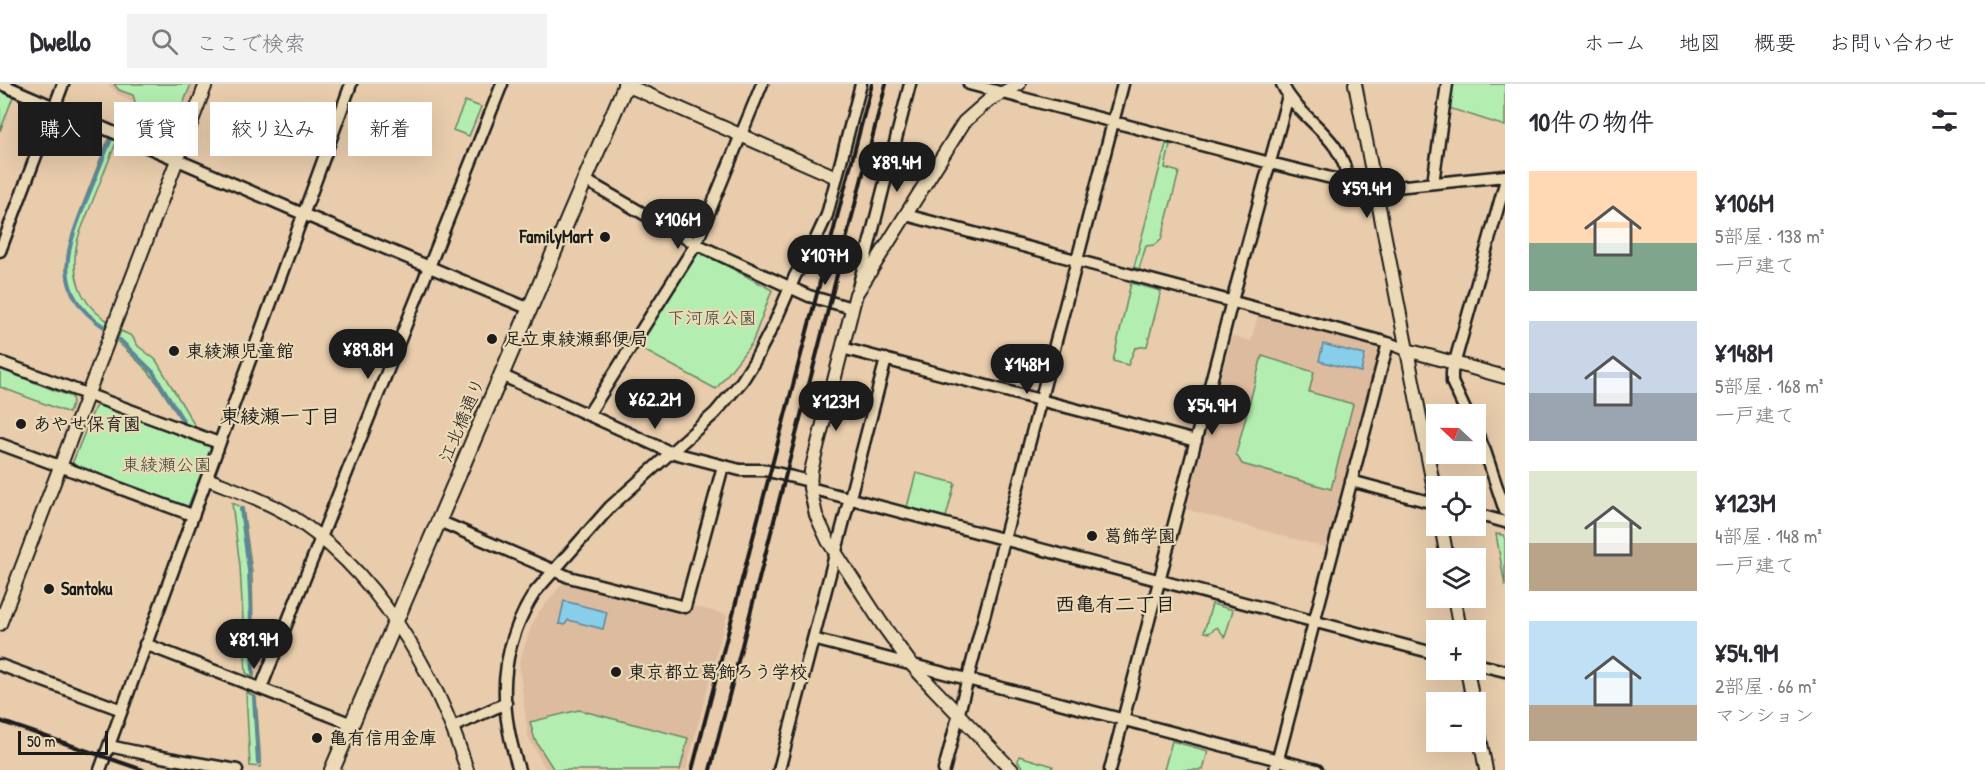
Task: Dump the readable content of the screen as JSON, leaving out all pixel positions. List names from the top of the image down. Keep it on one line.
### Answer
{"streets":{"main road":["江北橋通り"]},"districts":["東綾瀬一丁目","西亀有二丁目"],"parks":["下河原公園","東綾瀬公園"],"places":["FamilyMart","足立東綾瀬郵便局","東綾瀬児童館","あやせ保育園","葛飾学園","Santoku","東京都立葛飾ろう学校","亀有信用金庫"],"scale_bar":"50 m","north":"left","page":{"header":"Dwello","search":"ここで検索","nav":["ホーム","地図","概要","お問い合わせ"],"heading":"10件の物件","chip":["購入","賃貸","絞り込み","新着"],"price":["¥89.4M","¥59.4M","¥106M","¥107M","¥89.8M","¥148M","¥62.2M","¥123M","¥54.9M","¥81.9M"],"list":[{"name":"¥106M","note":"5部屋 · 138 m² · 一戸建て"},{"name":"¥148M","note":"5部屋 · 168 m² · 一戸建て"},{"name":"¥123M","note":"4部屋 · 148 m² · 一戸建て"},{"name":"¥54.9M","note":"2部屋 · 66 m² · マンション"}],"map_buttons":["+","−"],"scale":"50 m"}}
